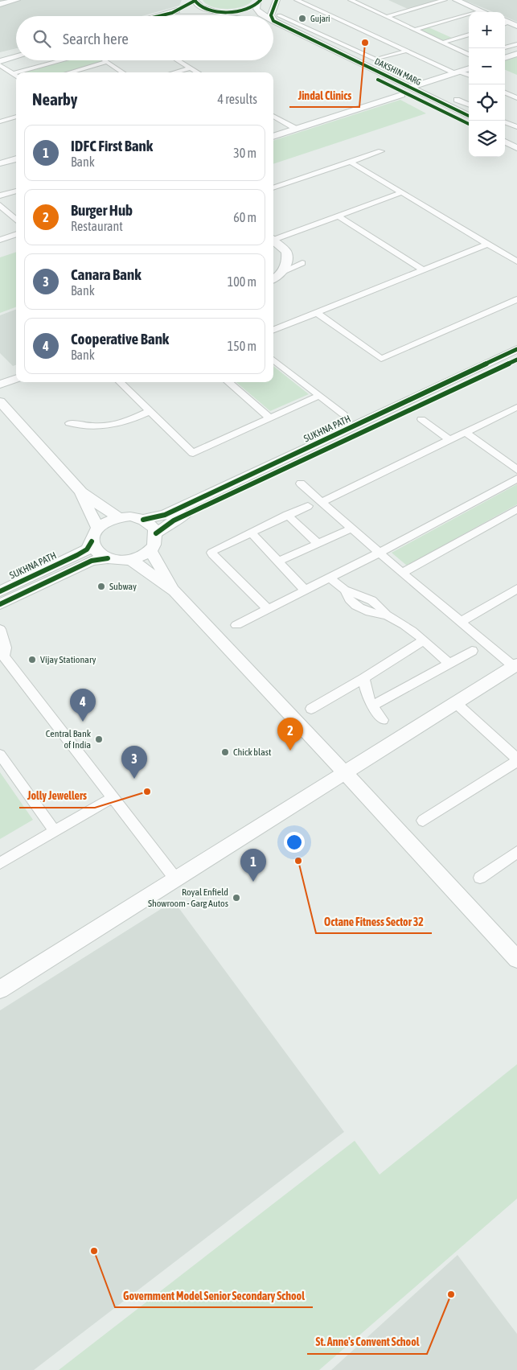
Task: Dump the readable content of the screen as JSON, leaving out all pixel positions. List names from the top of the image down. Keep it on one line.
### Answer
{"streets":{"main road":["DAKSHIN MARG","SUKHNA PATH"]},"places":["Gujari","Jindal Clinics","Subway","Vijay Stationary","Central Bank of India","Chick blast","Jolly Jewellers","Octane Fitness Sector 32","Royal Enfield Showroom - Garg Autos","Government Model Senior Secondary School","St. Anne's Convent School"],"page":{"map_buttons":["+","−"],"search":"Search here","heading":["Nearby","4 results"],"list":[{"mark":"1","name":"IDFC First Bank","note":"Bank","value":"30 m"},{"mark":"2","name":"Burger Hub","note":"Restaurant","value":"60 m"},{"mark":"3","name":"Canara Bank","note":"Bank","value":"100 m"},{"mark":"4","name":"Cooperative Bank","note":"Bank","value":"150 m"}],"pins":["4","2","3","1"]}}
